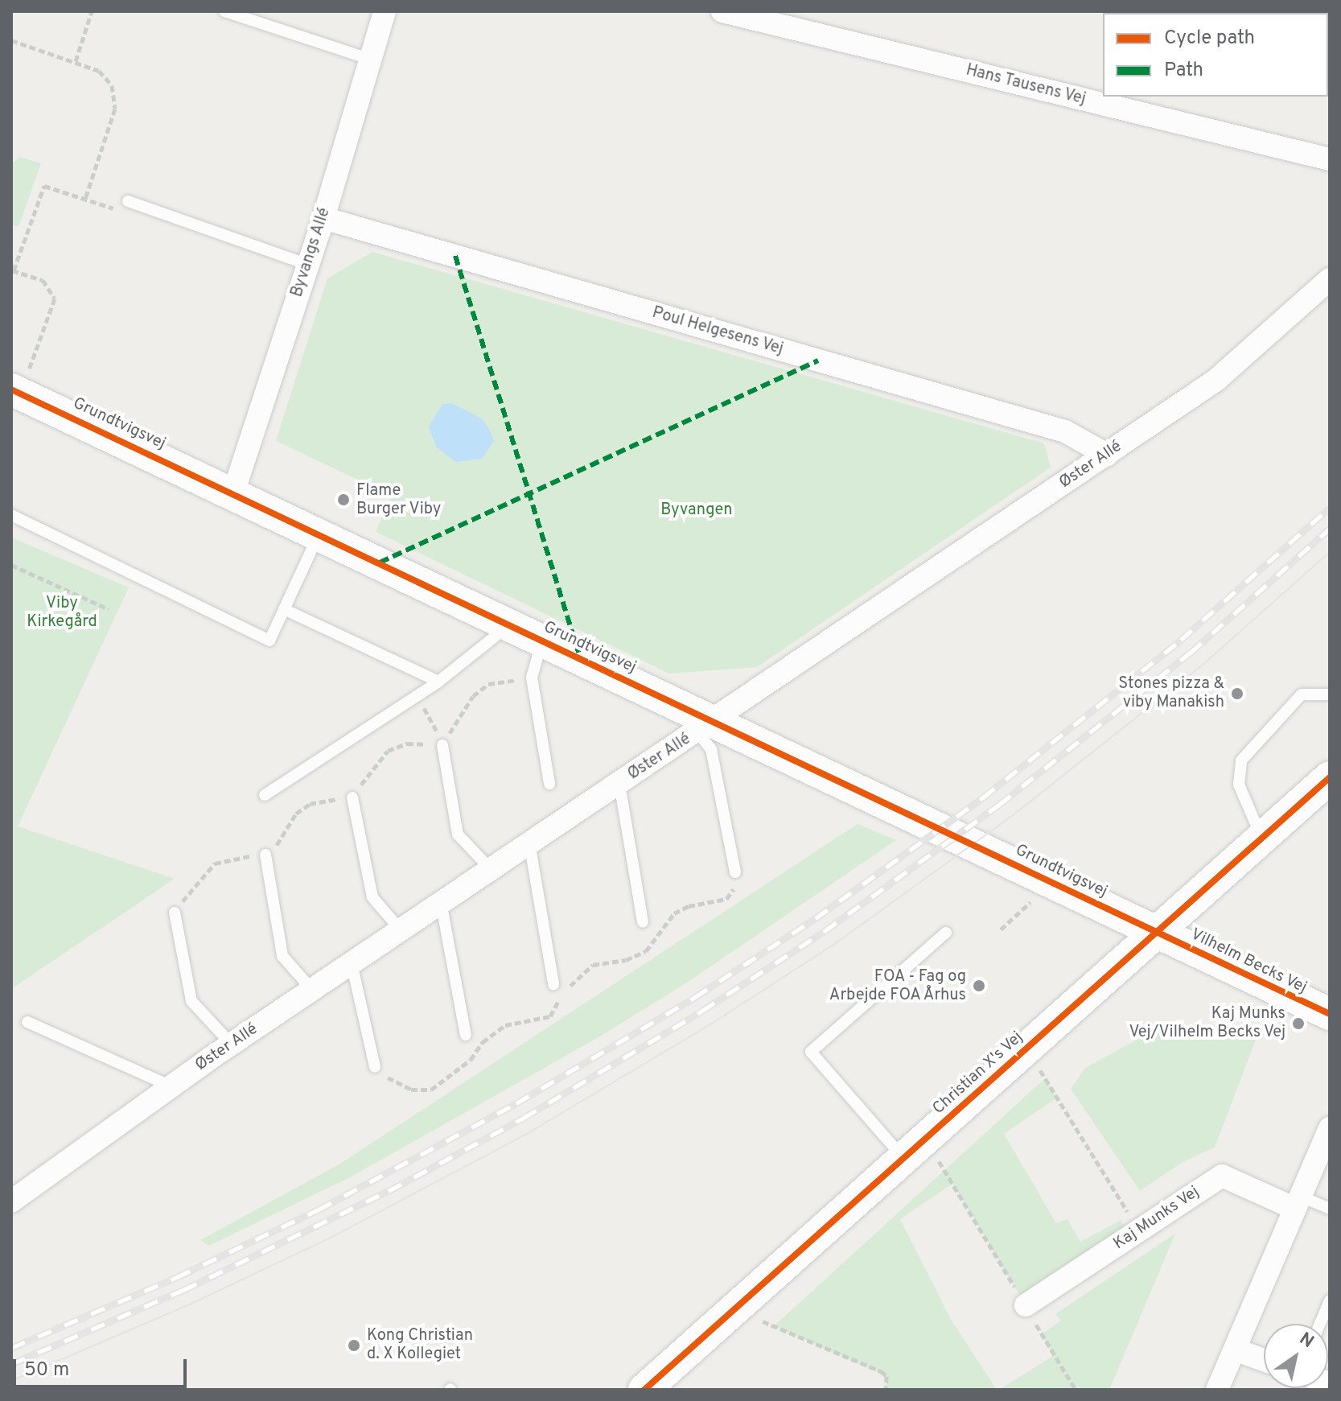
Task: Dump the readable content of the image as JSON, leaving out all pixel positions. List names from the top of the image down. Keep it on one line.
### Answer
{"streets":{"street":["Hans Tausens Vej","Byvangs Allé","Poul Helgesens Vej","Grundtvigsvej","Øster Allé","Vilhelm Becks Vej","Christian X's Vej","Kaj Munks Vej"]},"crossings":[["Byvangs Allé","Poul Helgesens Vej"],["Byvangs Allé","Grundtvigsvej"],["Poul Helgesens Vej","Øster Allé"],["Grundtvigsvej","Øster Allé"],["Grundtvigsvej","Vilhelm Becks Vej"],["Grundtvigsvej","Christian X's Vej"],["Vilhelm Becks Vej","Christian X's Vej"]],"parks":["Byvangen","Viby Kirkegård"],"places":["Flame Burger Viby","Stones pizza & viby Manakish","FOA - Fag og Arbejde FOA Århus","Kaj Munks Vej/Vilhelm Becks Vej","Kong Christian d. X Kollegiet"],"legend":["Cycle path","Path"],"scale_bar":"50 m","north":"top right"}
